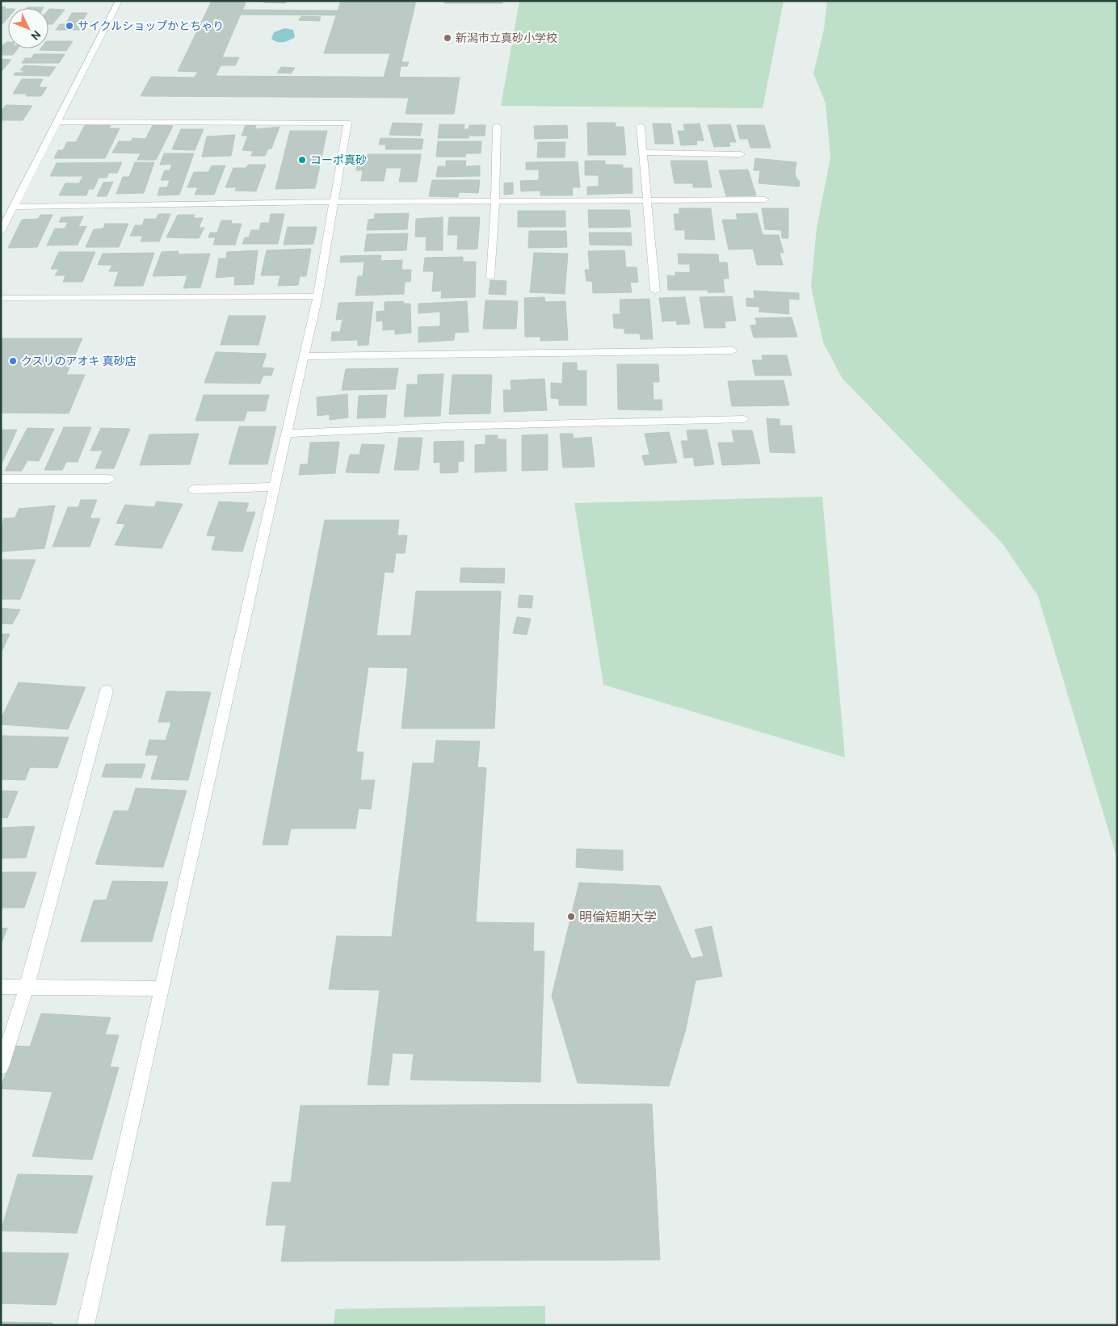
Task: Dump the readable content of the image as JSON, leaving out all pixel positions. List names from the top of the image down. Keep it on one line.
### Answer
{"places":["サイクルショップかとちゃり","新潟市立真砂小学校","コーポ真砂","クスリのアオキ 真砂店","明倫短期大学"],"north":"bottom right"}
